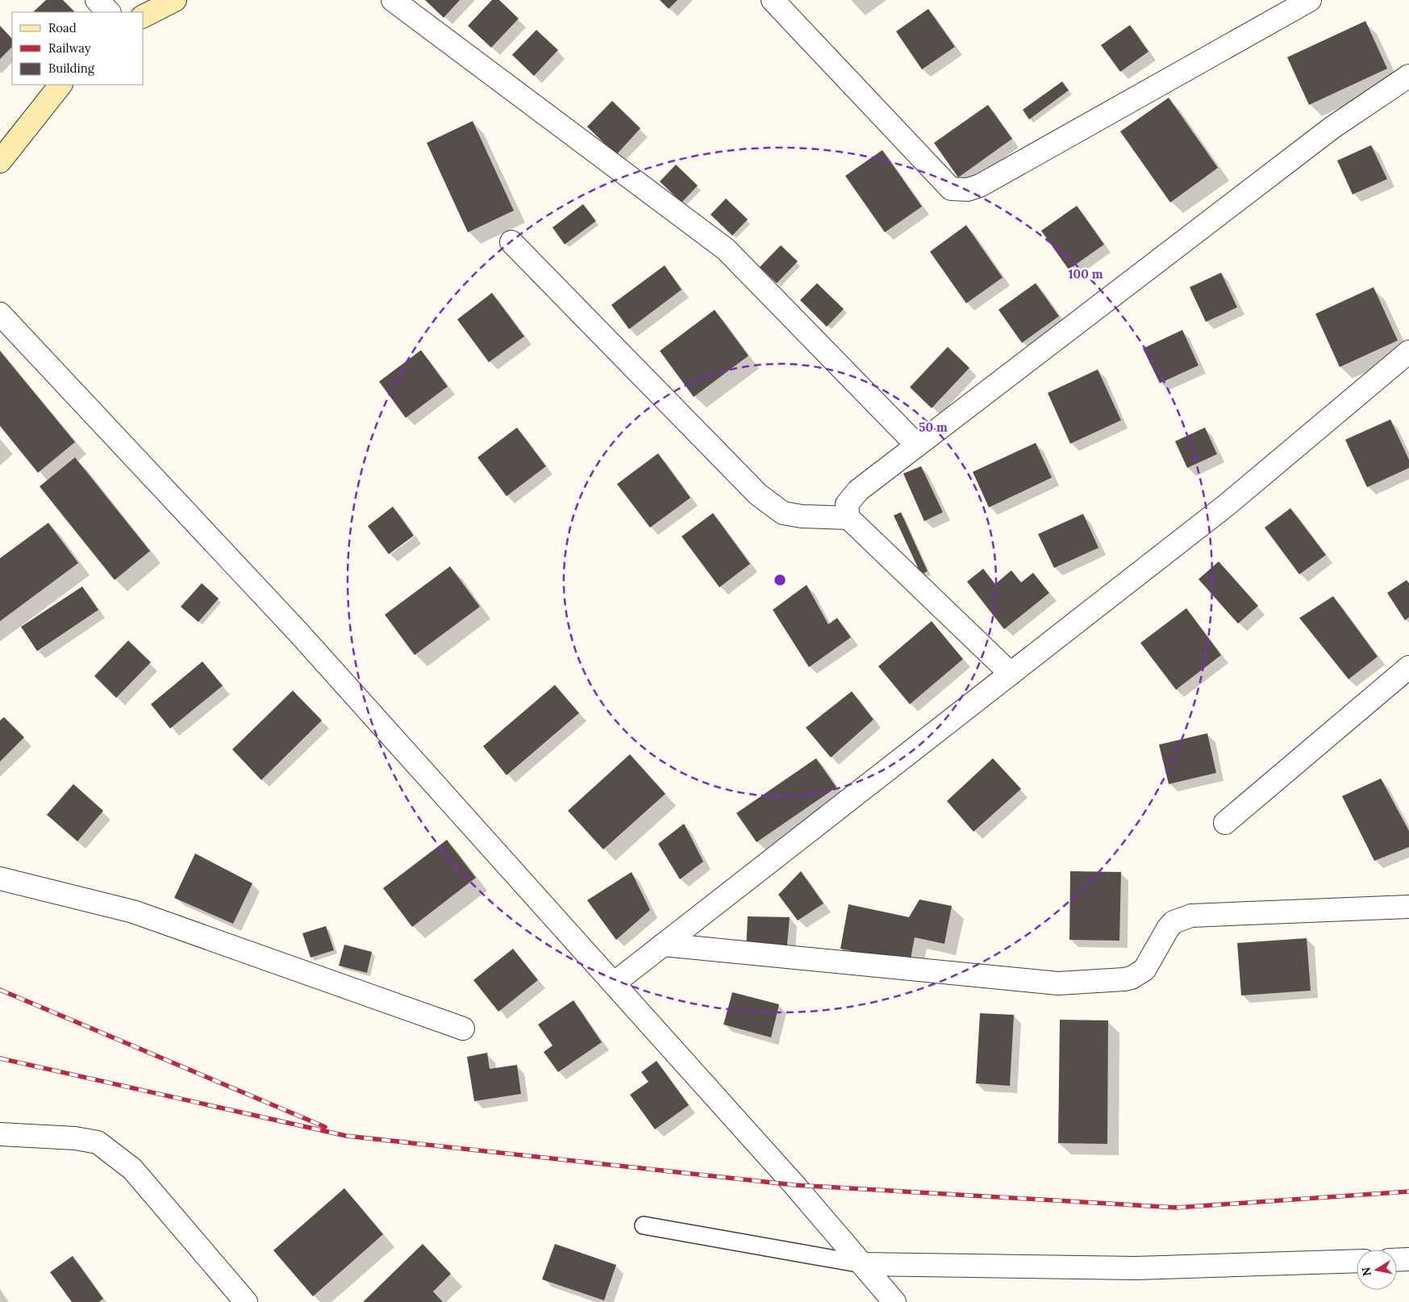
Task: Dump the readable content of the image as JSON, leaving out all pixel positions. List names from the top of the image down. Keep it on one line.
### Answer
{"legend":["Road","Railway","Building"],"north":"left","rings":["100 m","50 m"]}
